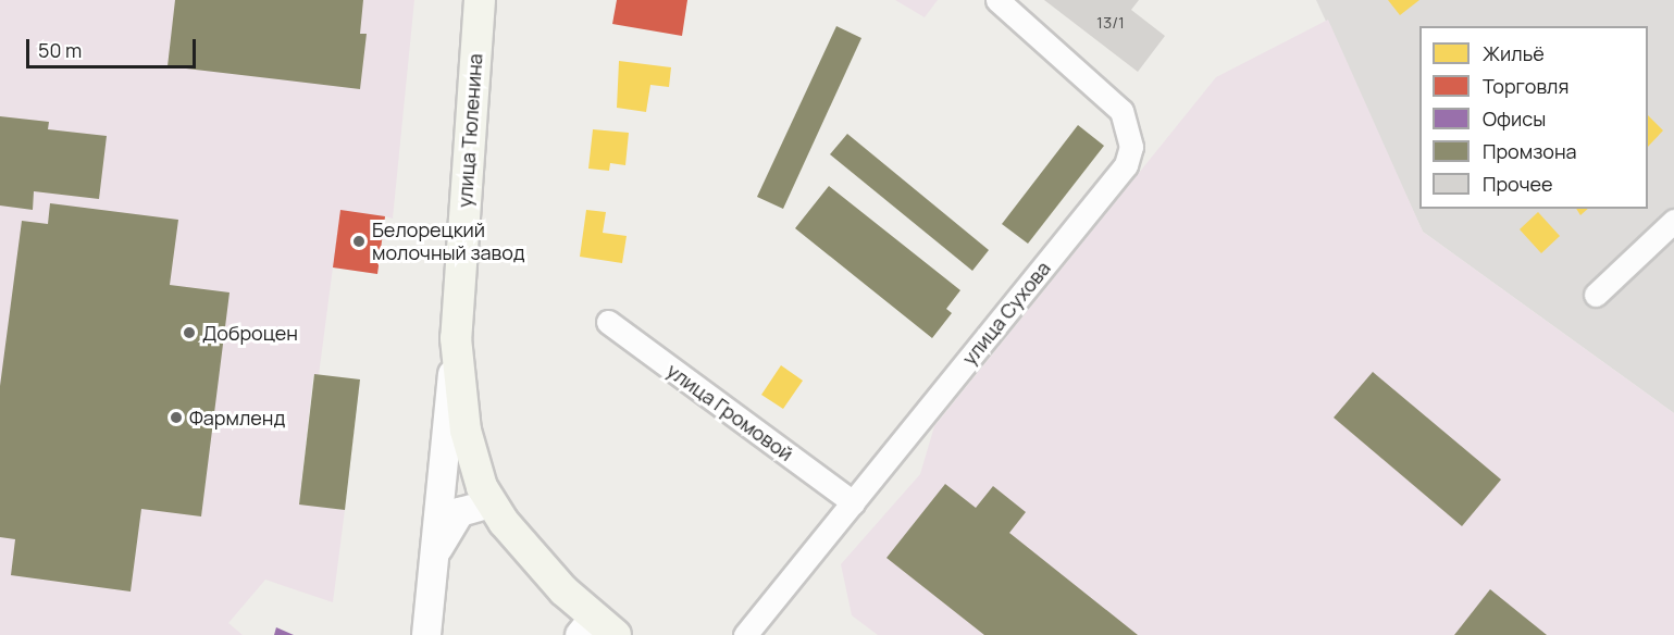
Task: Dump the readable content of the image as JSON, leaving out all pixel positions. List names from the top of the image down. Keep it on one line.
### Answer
{"streets":{"main road":["улица Тюленина"],"street":["улица Сухова","улица Громовой"]},"crossings":[["улица Сухова","улица Громовой"]],"places":["Белорецкий молочный завод","Доброцен","Фармленд"],"house_numbers":["13/1"],"legend":["Жильё","Торговля","Офисы","Промзона","Прочее"],"scale_bar":"50 m"}
